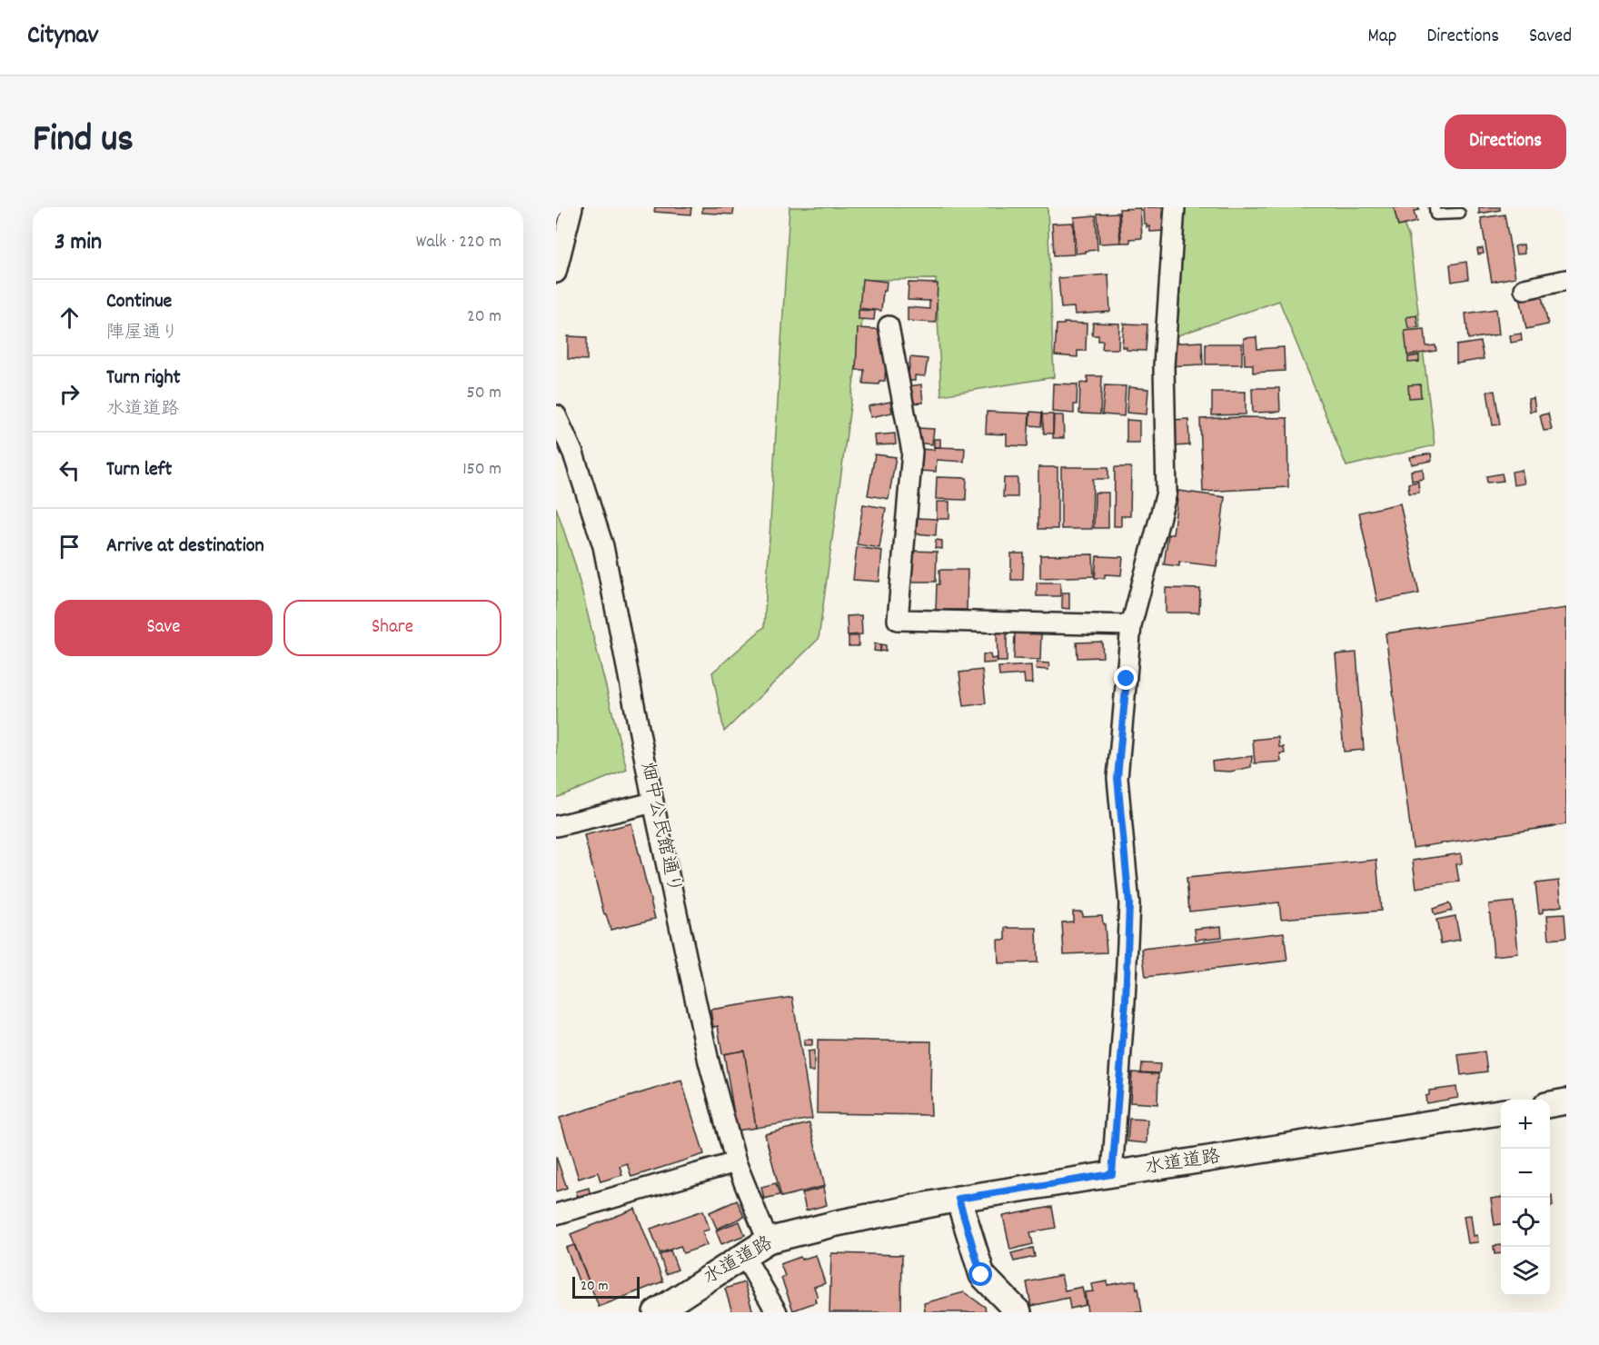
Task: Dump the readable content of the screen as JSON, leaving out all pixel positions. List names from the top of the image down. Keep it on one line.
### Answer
{"streets":{"street":["畑中公民館通り","水道道路"]},"crossings":[["畑中公民館通り","水道道路"]],"scale_bar":"20 m","page":{"header":"Citynav","nav":["Map","Directions","Saved"],"title":"Find us","buttons":["Directions",["Save","Share"]],"heading":["3 min","Walk · 220 m"],"list":[["Continue","陣屋通り","20 m"],["Turn right","水道道路","50 m"],["Turn left","150 m"],"Arrive at destination"],"map_buttons":["+","−"],"scale":"20 m"}}
